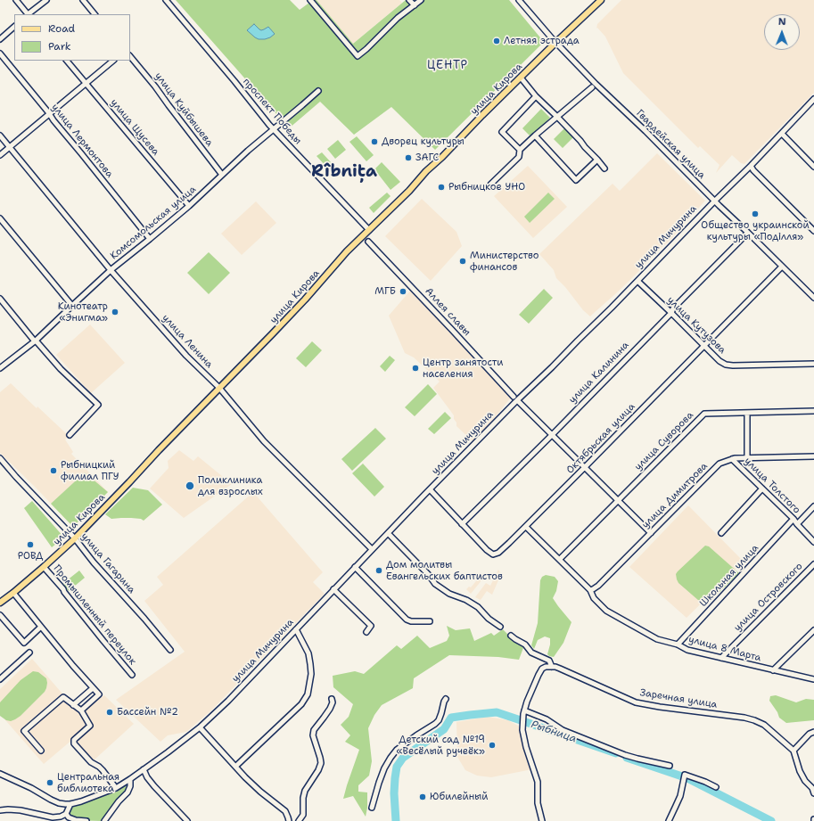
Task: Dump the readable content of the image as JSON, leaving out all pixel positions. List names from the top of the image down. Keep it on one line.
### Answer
{"streets":{"main road":["улица Кирова"],"street":["улица Куйбышева","проспект Победы","улица Щусева","улица Лермонтова","Гвардейская улица","Комсомольская улица","улица Мичурина","Аллея славы","улица Кутузова","улица Ленина","улица Калинина","Октябрьская улица","улица Суворова","улица Толстого","улица Димитрова","улица Гагарина","Школьная улица","улица Островского","Промышленный переулок","улица 8 Марта","Заречная улица"]},"crossings":[["улица Кирова","проспект Победы"],["улица Кирова","Гвардейская улица"],["улица Кирова","улица Ленина"],["улица Кирова","улица Гагарина"],["улица Кирова","Промышленный переулок"],["улица Куйбышева","Комсомольская улица"],["проспект Победы","Комсомольская улица"],["улица Щусева","Комсомольская улица"],["улица Лермонтова","Комсомольская улица"],["Гвардейская улица","улица Мичурина"],["Гвардейская улица","улица Калинина"],["Гвардейская улица","Октябрьская улица"],["Комсомольская улица","улица Ленина"],["улица Мичурина","улица Кутузова"],["улица Мичурина","улица Ленина"],["улица Мичурина","Октябрьская улица"],["улица Кутузова","улица Калинина"],["улица Кутузова","Октябрьская улица"],["улица Калинина","Октябрьская улица"],["Октябрьская улица","улица 8 Марта"],["улица Суворова","улица 8 Марта"],["улица Толстого","улица Димитрова"],["улица Толстого","Школьная улица"],["улица Димитрова","улица 8 Марта"],["Школьная улица","улица 8 Марта"],["улица Островского","улица 8 Марта"]],"districts":["ЦЕНТР","Rîbnița"],"water":["Рыбница"],"places":["Летняя эстрада","Дворец культуры","ЗАГС","Рыбницкое УНО","Общество украинской культуры «Поділля»","Министерство финансов","МГБ","Кинотеатр «Энигма»","Центр занятости населения","Рыбницкий филиал ПГУ","Поликлиника для взрослых","РОВД","Дом молитвы Евангельских баптистов","Бассейн №2","Детский сад №19 «Весёлый ручеёк»","Центральная библиотека","Юбилейный"],"legend":["Road","Park"],"north":"top"}
